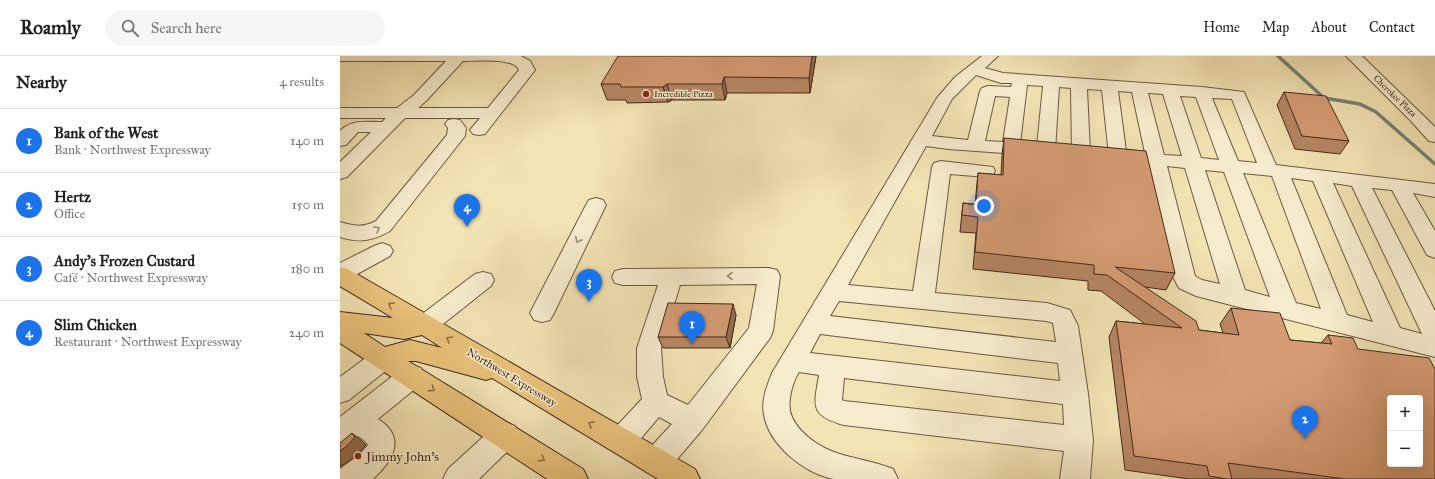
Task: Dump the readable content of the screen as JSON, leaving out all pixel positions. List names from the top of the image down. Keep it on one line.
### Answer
{"streets":{"highway":["Northwest Expressway"],"street":["Cherokee Plaza"]},"places":["Incredible Pizza","Jimmy John's"],"page":{"header":"Roamly","search":"Search here","nav":["Home","Map","About","Contact"],"heading":["Nearby","4 results"],"list":[{"mark":"1","name":"Bank of the West","note":"Bank · Northwest Expressway","value":"140 m"},{"mark":"2","name":"Hertz","note":"Office","value":"150 m"},{"mark":"3","name":"Andy's Frozen Custard","note":"Café · Northwest Expressway","value":"180 m"},{"mark":"4","name":"Slim Chicken","note":"Restaurant · Northwest Expressway","value":"240 m"}],"pins":["4","3","1","2"],"map_buttons":["+","−"]}}
